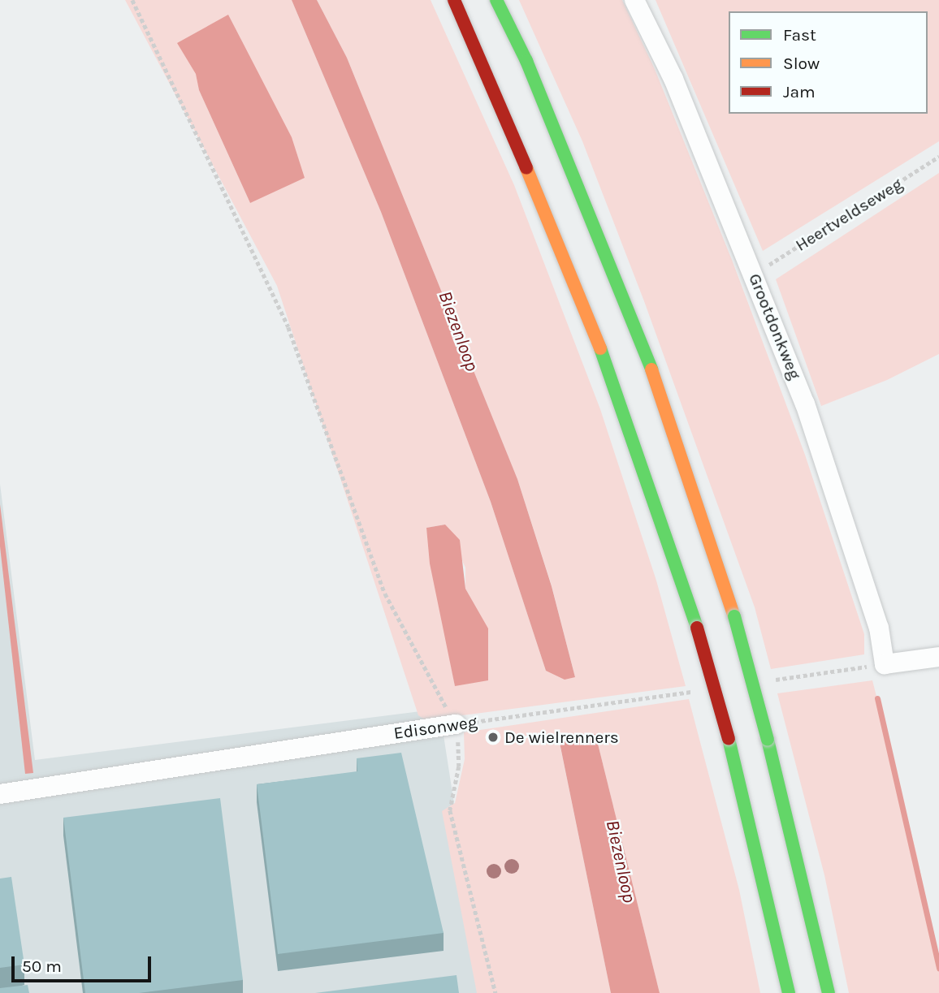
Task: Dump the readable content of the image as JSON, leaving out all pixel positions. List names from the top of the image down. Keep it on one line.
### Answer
{"streets":{"street":["Grootdonkweg","Edisonweg"],"path":["Heertveldseweg"]},"water":["Biezenloop"],"places":["De wielrenners"],"legend":["Fast","Slow","Jam"],"scale_bar":"50 m"}
